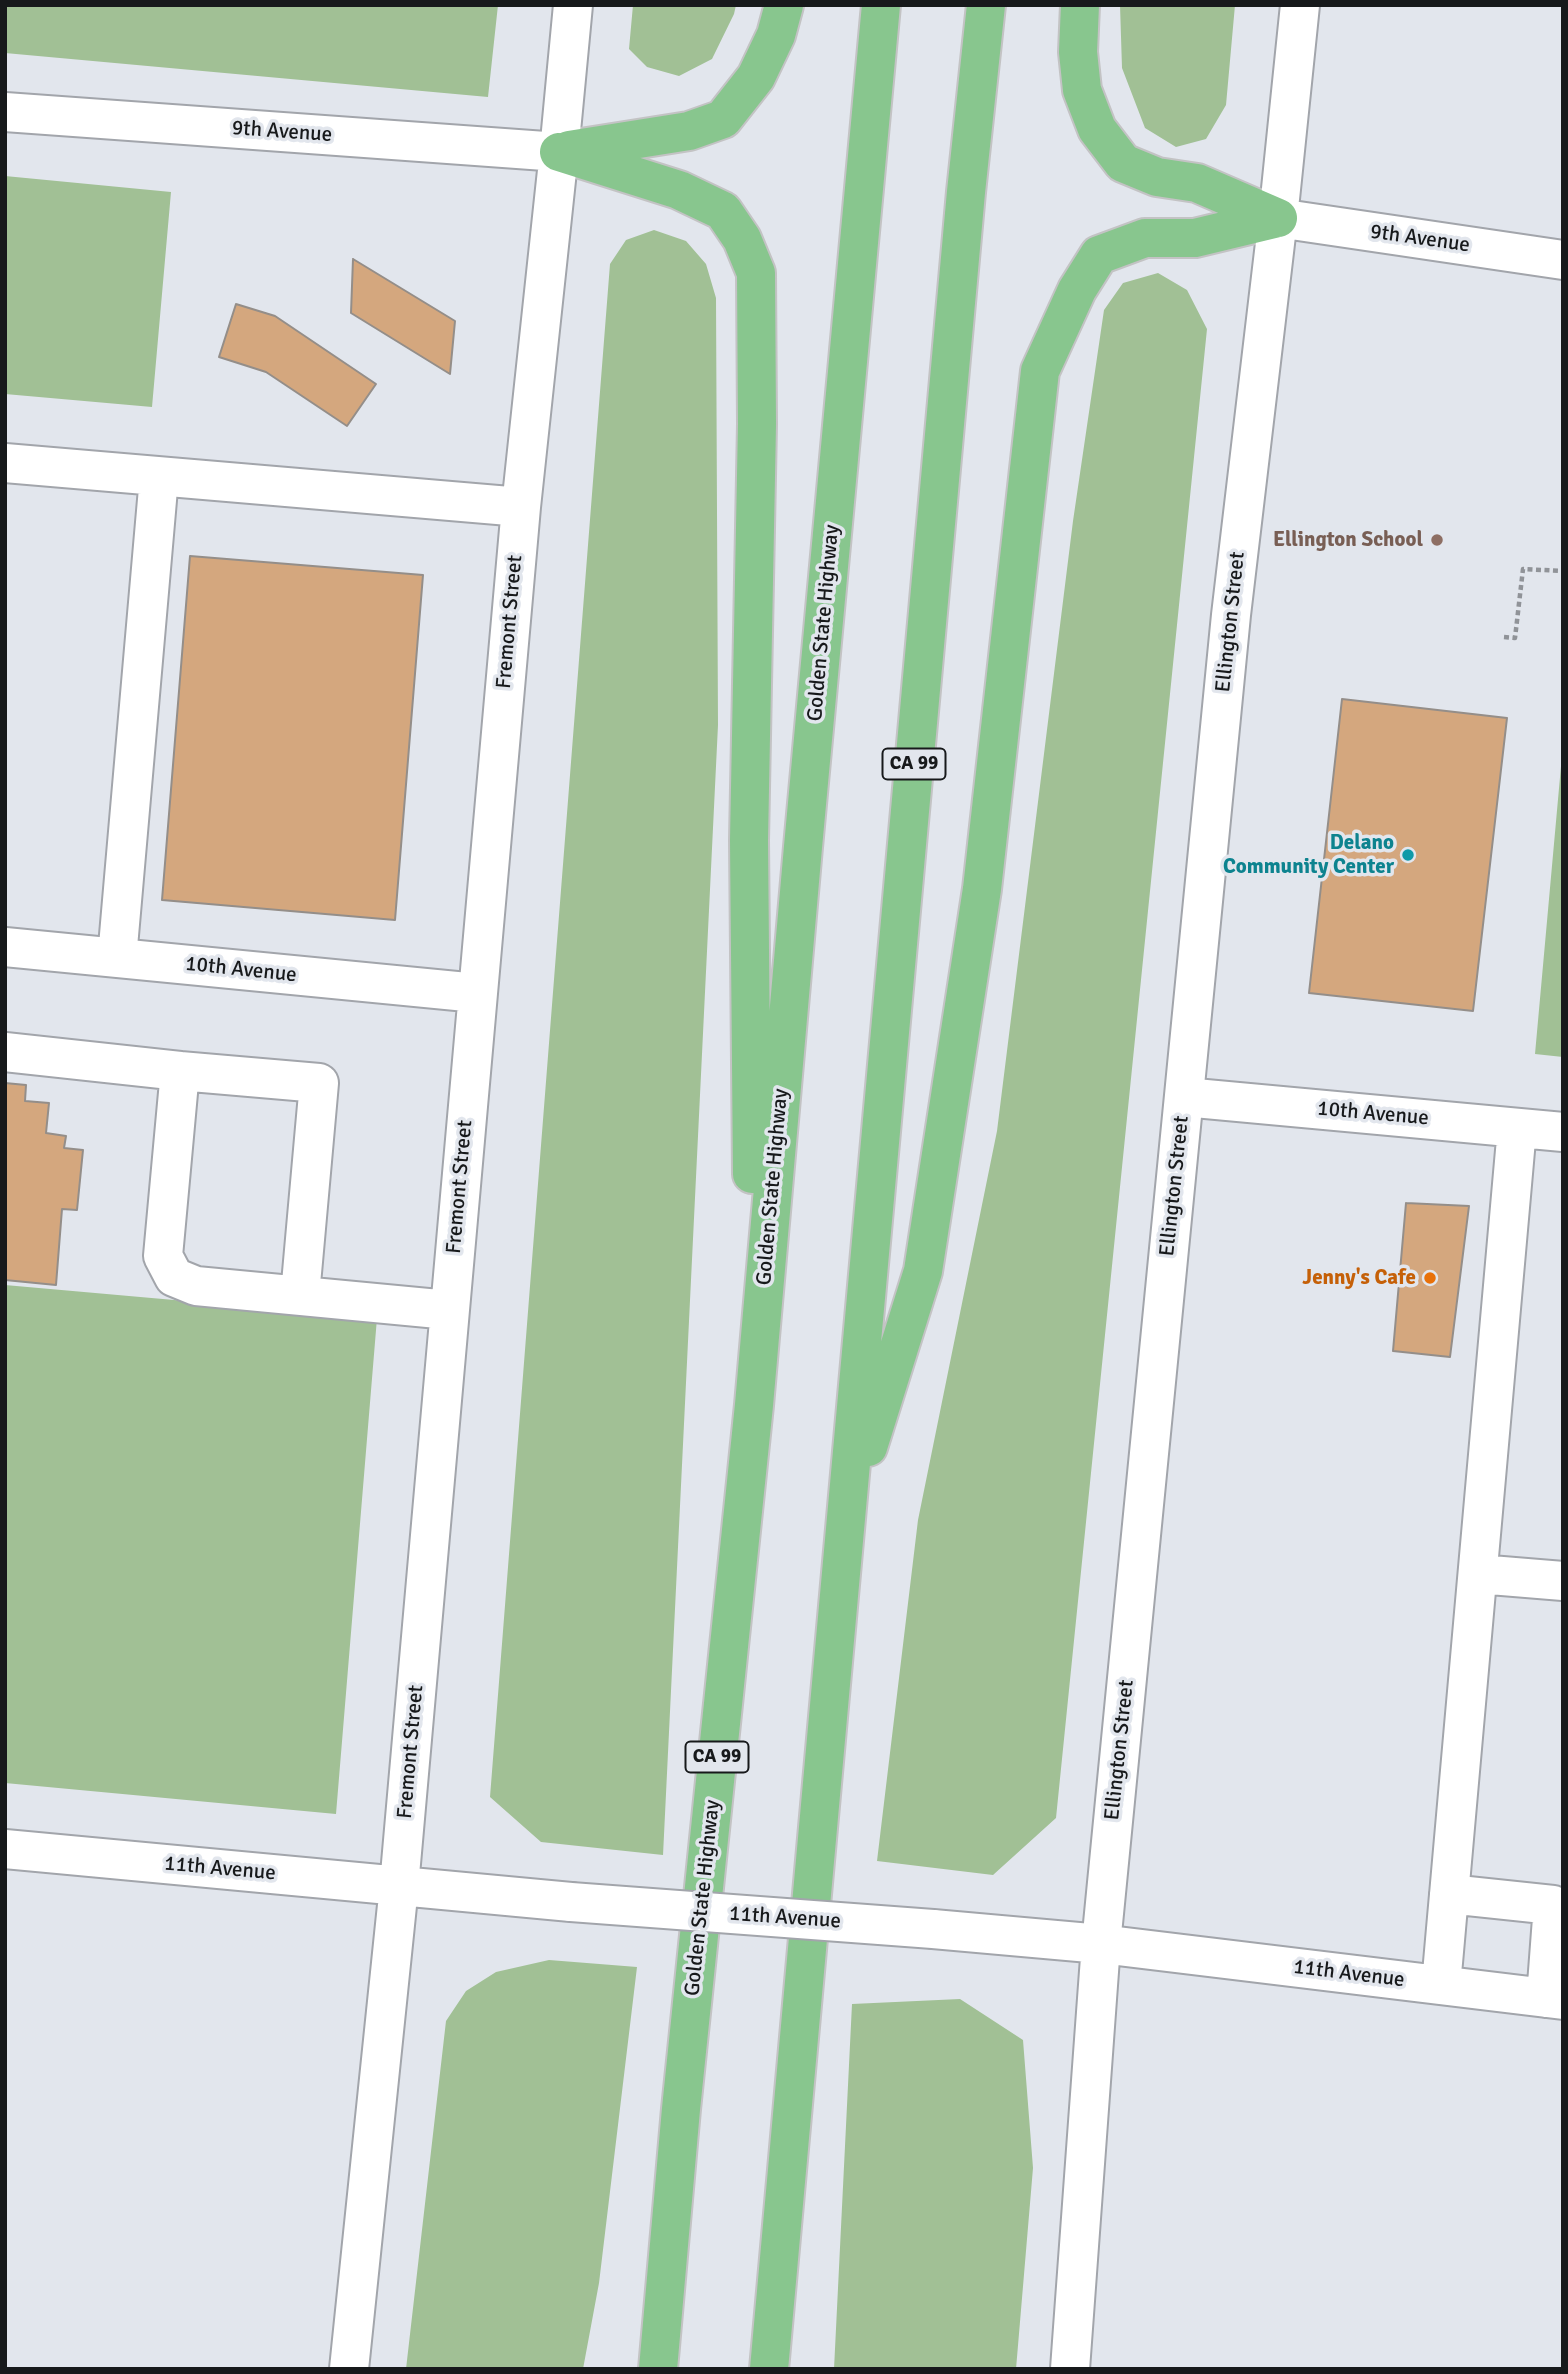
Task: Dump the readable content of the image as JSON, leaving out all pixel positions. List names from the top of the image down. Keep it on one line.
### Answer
{"streets":{"highway":["Golden State Highway","CA 99"],"street":["9th Avenue","Fremont Street","Ellington Street","10th Avenue","11th Avenue"]},"crossings":[["9th Avenue","Fremont Street"],["9th Avenue","Ellington Street"],["Fremont Street","10th Avenue"],["Fremont Street","11th Avenue"],["Ellington Street","10th Avenue"],["Ellington Street","11th Avenue"]],"places":["Ellington School","Delano Community Center","Jenny's Cafe"]}
